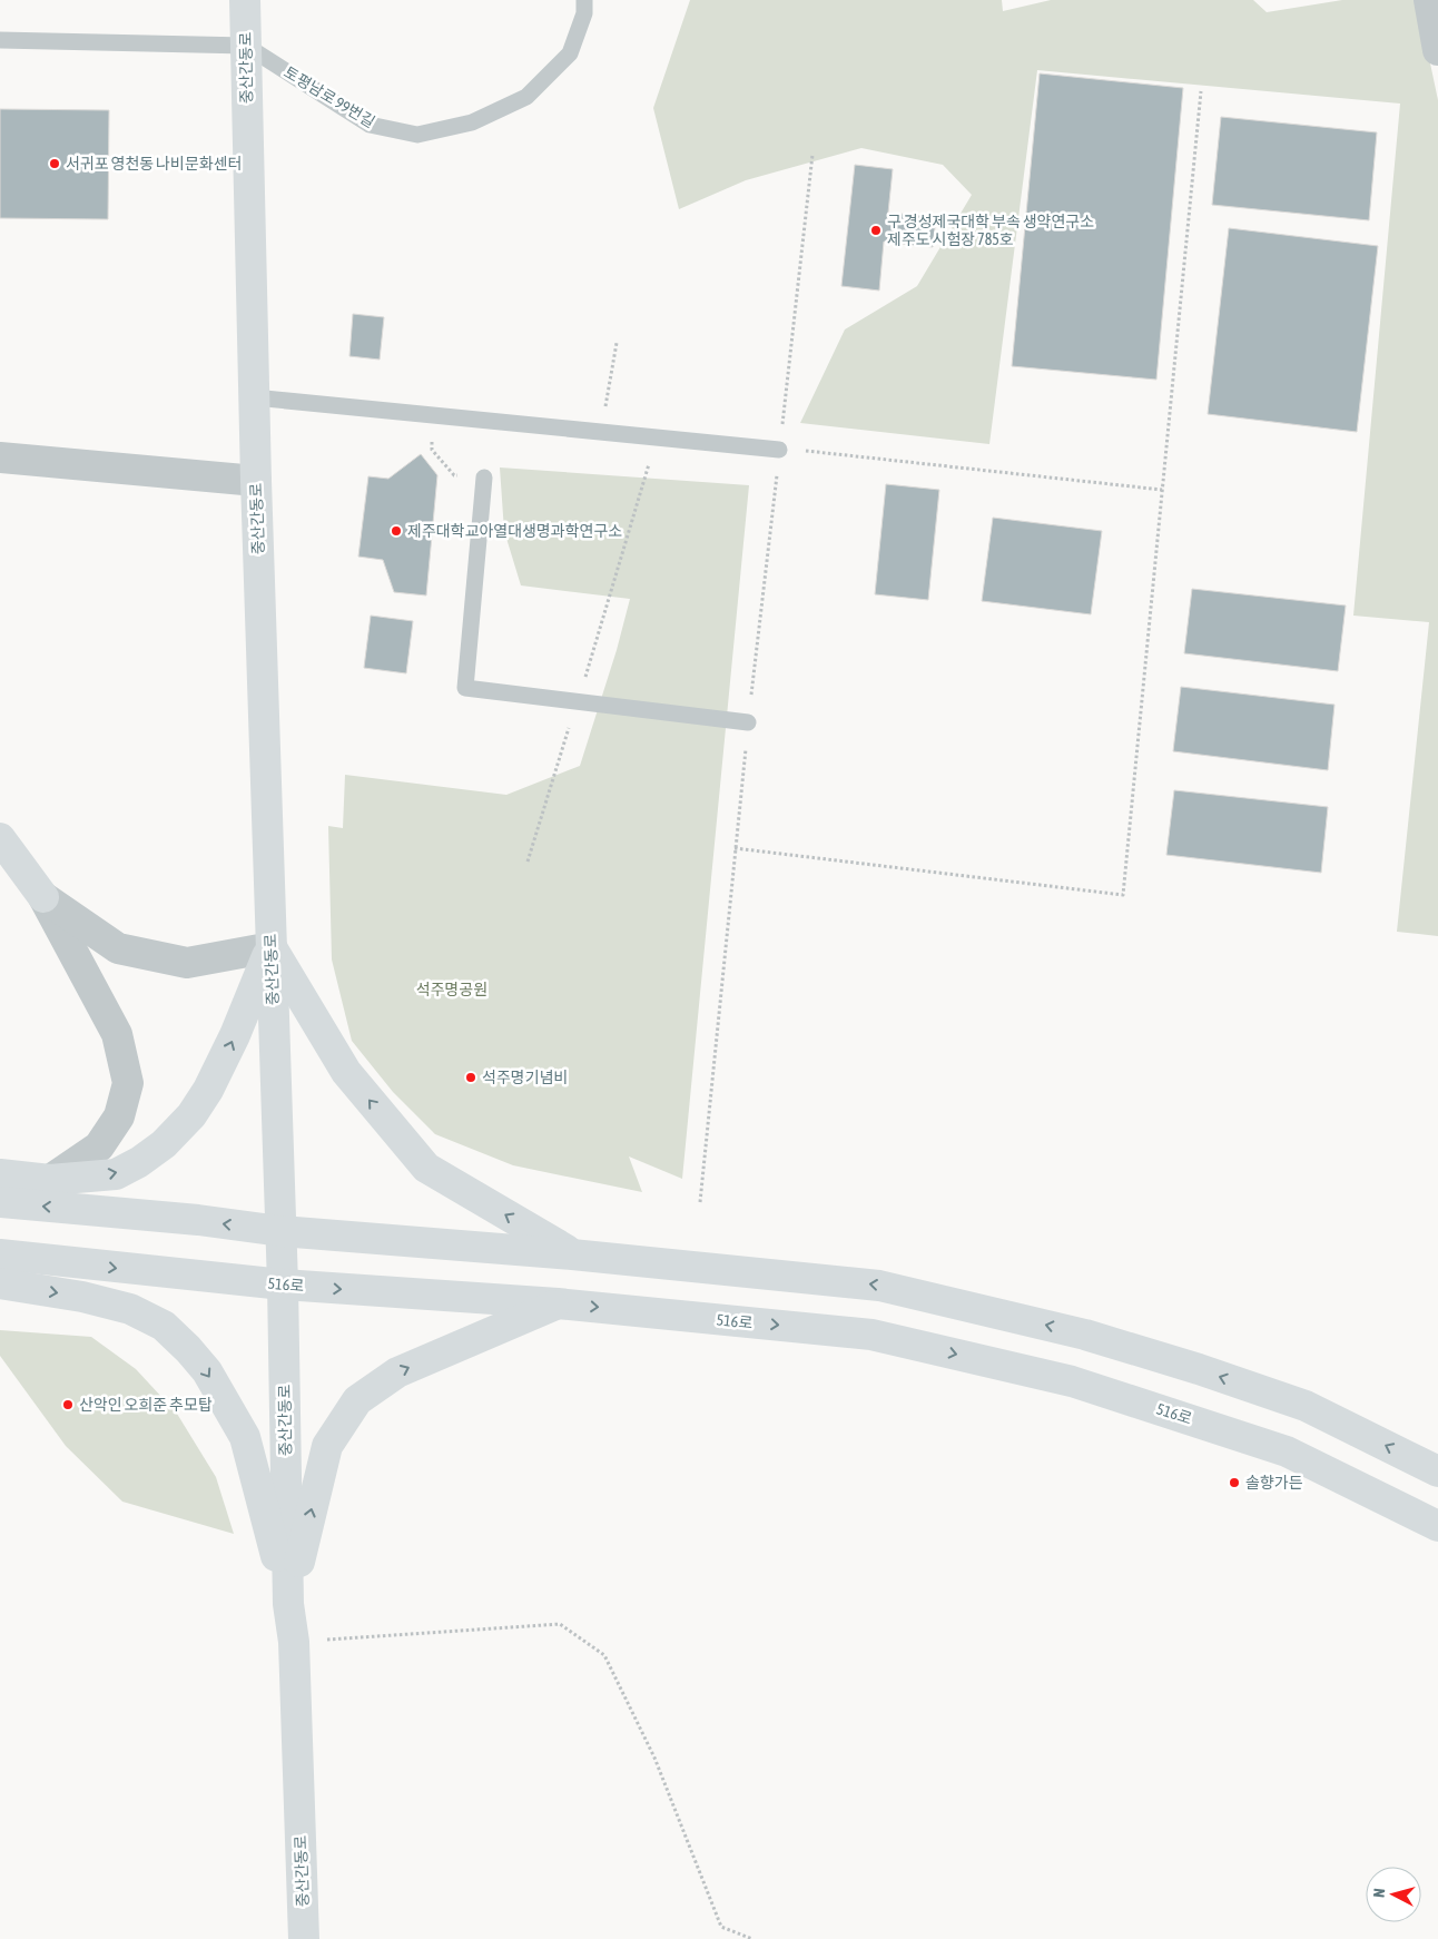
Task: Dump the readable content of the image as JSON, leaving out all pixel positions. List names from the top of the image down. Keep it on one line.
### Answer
{"streets":{"main road":["중산간동로","516로"],"lane":["토평남로 99번길"]},"crossings":[["중산간동로","토평남로 99번길"],["중산간동로","516로"]],"parks":["석주명공원"],"places":["서귀포 영천동 나비문화센터","구 경성제국대학 부속 생약연구소 제주도 시험장 785호","제주대학교아열대생명과학연구소","석주명기념비","산악인 오희준 추모탑","솔향가든"],"north":"left"}
